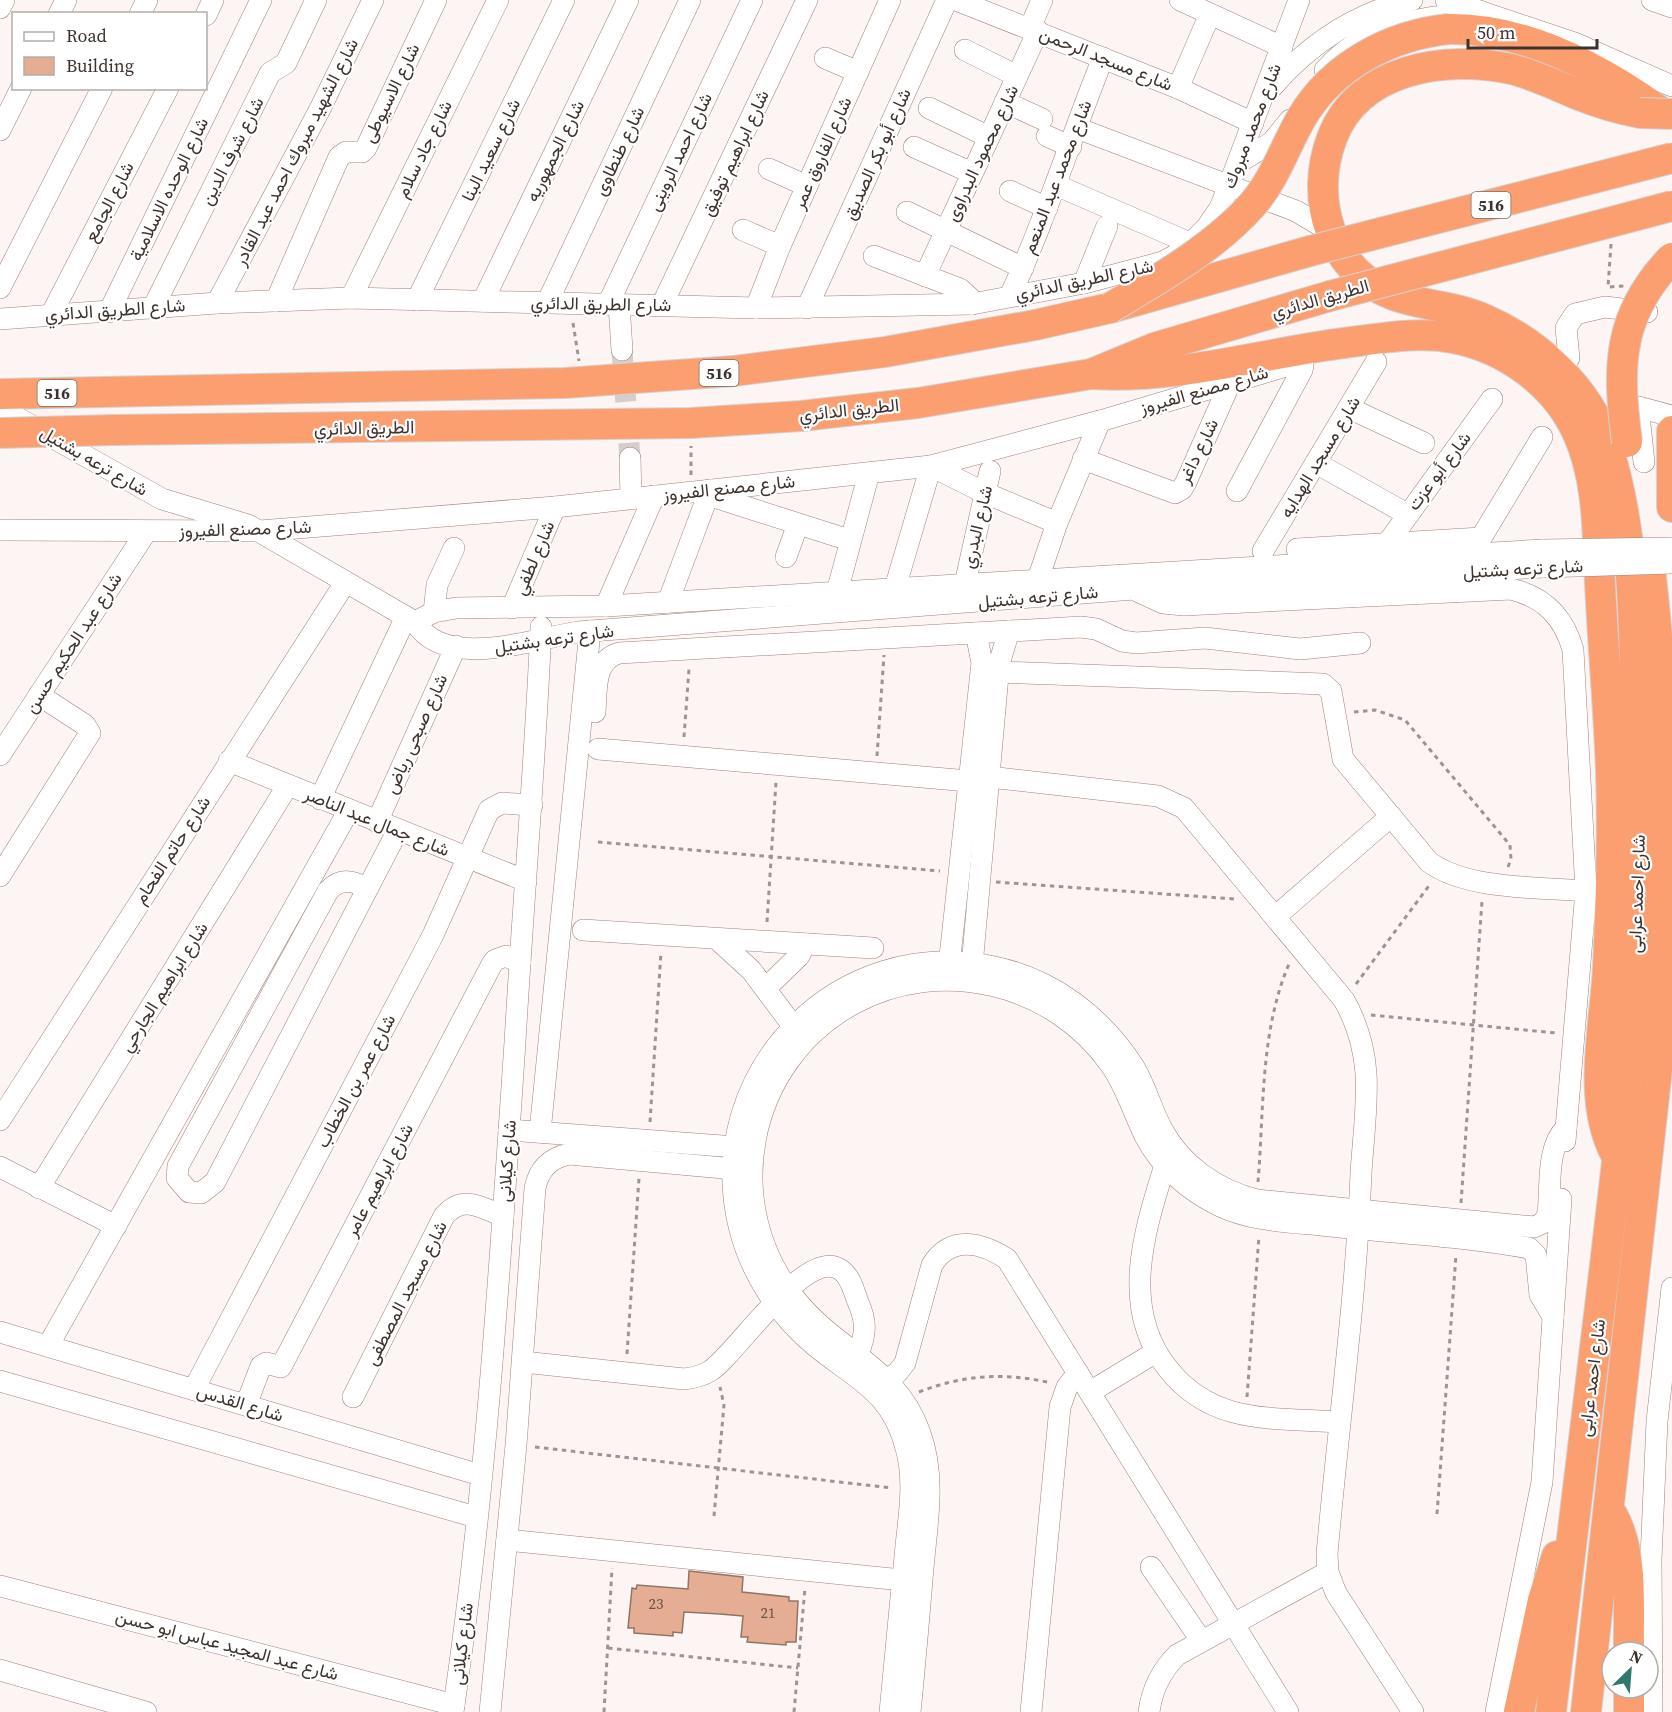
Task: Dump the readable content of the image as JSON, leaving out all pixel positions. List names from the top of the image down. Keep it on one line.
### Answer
{"streets":{"highway":["516","الطريق الدائري","شارع احمد عرابى"],"street":["شارع مسجد الرحمن","شارع الاسيوطى","شارع محمد مبروك","شارع جاد سلام","شارع سعيد البنا","شارع شرف الدين","شارع الجمهوريه","شارع طنطاوى","شارع الشهيد مبروك احمد عبد القادر","شارع احمد الروينى","شارع ابراهيم توفيق","شارع الفاروق عمر","شارع محمود البدراوى","شارع أبو بكر الصديق","شارع محمد عبد المنعم","شارع الوحده الاسلامية","شارع الجامع","شارع الطريق الدائري","شارع مصنع الفيروز","شارع داغر","شارع مسجد الهدايه","شارع ترعه بشتيل","شارع أبو عزت","شارع البدري","شارع لطفي","شارع عبد الحكيم حسن","شارع صبحى رياض","شارع جمال عبد الناصر","شارع حاتم الفحام","شارع ابراهيم الجارحي","شارع عمر بن الخطاب","شارع كيلانى","شارع ابراهيم عامر","شارع مسجد المصطفى","شارع القدس","شارع عبد المجيد عباس ابو حسن"]},"crossings":[["شارع مسجد الرحمن","شارع محمد مبروك"],["شارع مسجد الرحمن","شارع محمود البدراوى"],["شارع مسجد الرحمن","شارع محمد عبد المنعم"],["شارع الاسيوطى","شارع الطريق الدائري"],["شارع محمد مبروك","شارع الطريق الدائري"],["شارع جاد سلام","شارع الطريق الدائري"],["شارع سعيد البنا","شارع الطريق الدائري"],["شارع شرف الدين","شارع الطريق الدائري"],["شارع الجمهوريه","شارع الطريق الدائري"],["شارع طنطاوى","شارع الطريق الدائري"],["شارع الشهيد مبروك احمد عبد القادر","شارع الطريق الدائري"],["شارع احمد الروينى","شارع الطريق الدائري"],["شارع ابراهيم توفيق","شارع الطريق الدائري"],["شارع الفاروق عمر","شارع الطريق الدائري"],["شارع أبو بكر الصديق","شارع الطريق الدائري"],["شارع محمد عبد المنعم","شارع الطريق الدائري"],["شارع الوحده الاسلامية","شارع الطريق الدائري"],["شارع الجامع","شارع الطريق الدائري"],["516","الطريق الدائري"],["516","شارع ترعه بشتيل"],["516","شارع احمد عرابى"],["الطريق الدائري","شارع ترعه بشتيل"],["شارع مصنع الفيروز","شارع داغر"],["شارع مصنع الفيروز","شارع ترعه بشتيل"],["شارع مصنع الفيروز","شارع لطفي"],["شارع مصنع الفيروز","شارع عبد الحكيم حسن"],["شارع مسجد الهدايه","شارع ترعه بشتيل"],["شارع ترعه بشتيل","شارع أبو عزت"],["شارع ترعه بشتيل","شارع البدري"],["شارع ترعه بشتيل","شارع لطفي"],["شارع ترعه بشتيل","شارع صبحى رياض"],["شارع ترعه بشتيل","شارع حاتم الفحام"],["شارع ترعه بشتيل","شارع كيلانى"],["شارع صبحى رياض","شارع جمال عبد الناصر"],["شارع جمال عبد الناصر","شارع حاتم الفحام"],["شارع جمال عبد الناصر","شارع ابراهيم الجارحي"],["شارع جمال عبد الناصر","شارع عمر بن الخطاب"],["شارع جمال عبد الناصر","شارع كيلانى"],["شارع عمر بن الخطاب","شارع كيلانى"],["شارع عمر بن الخطاب","شارع القدس"],["شارع كيلانى","شارع ابراهيم عامر"],["شارع كيلانى","شارع مسجد المصطفى"],["شارع كيلانى","شارع القدس"],["شارع كيلانى","شارع عبد المجيد عباس ابو حسن"],["شارع ابراهيم عامر","شارع القدس"]],"house_numbers":["23","21"],"legend":["Road","Building"],"scale_bar":"50 m","north":"top right"}
